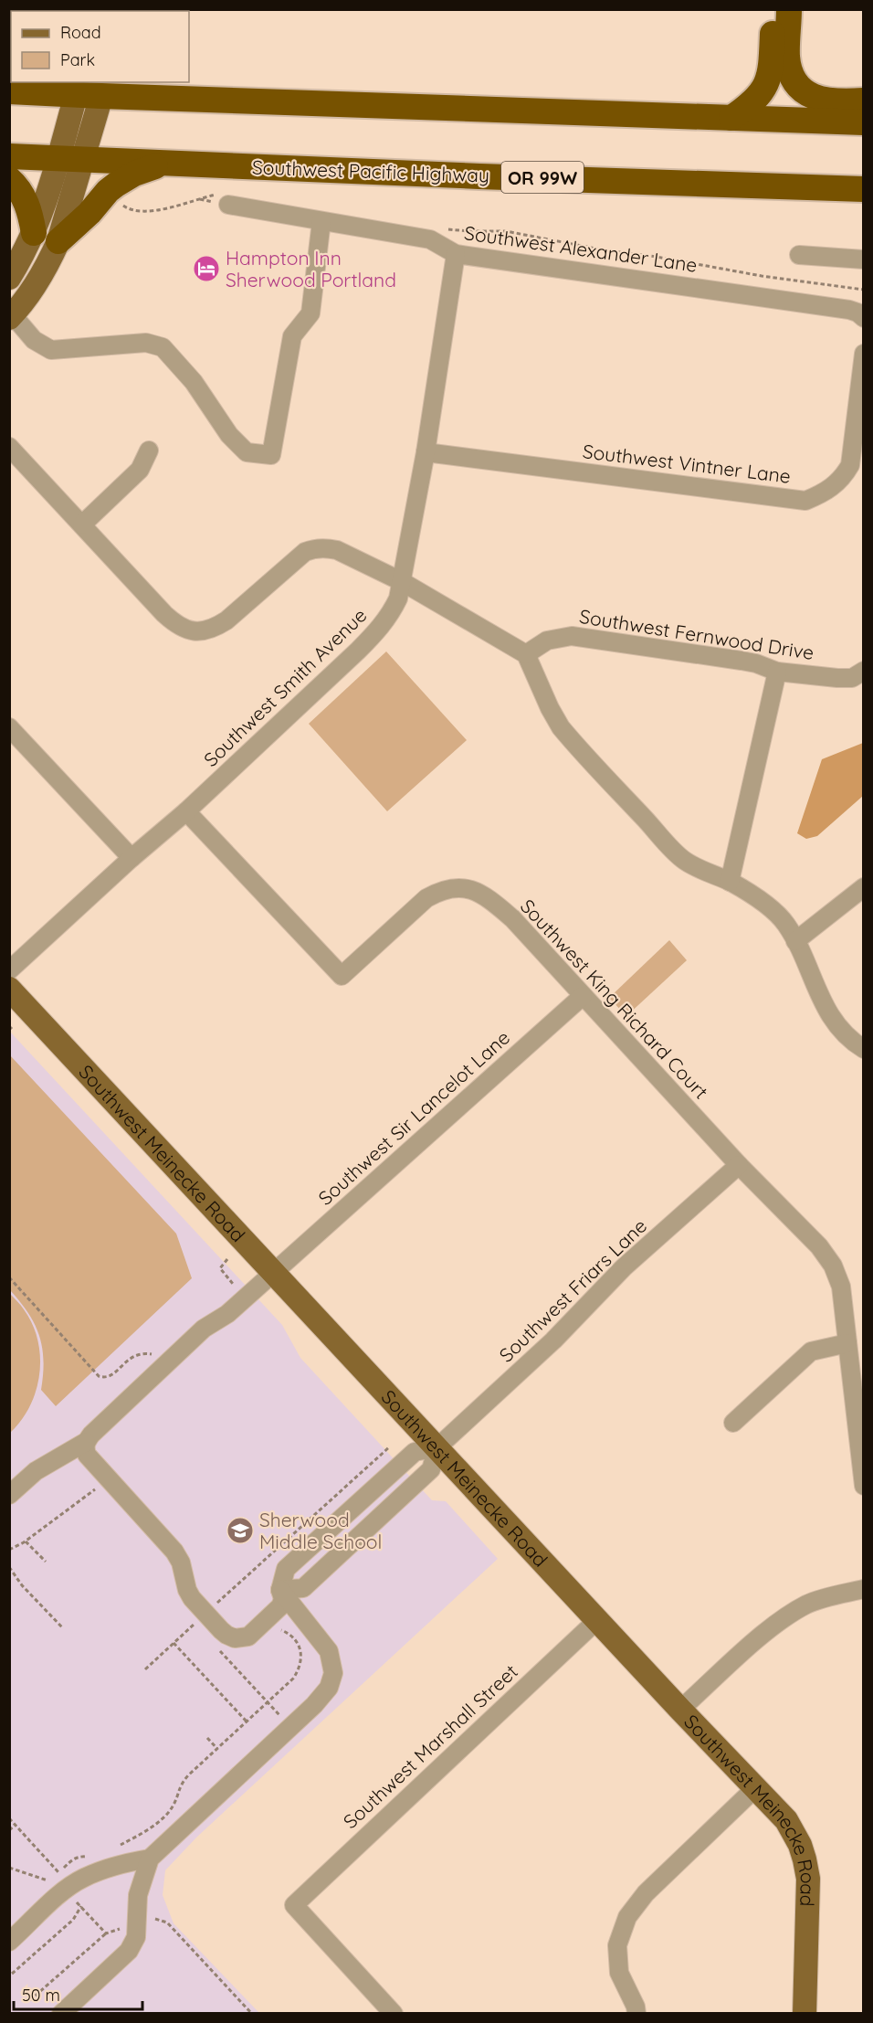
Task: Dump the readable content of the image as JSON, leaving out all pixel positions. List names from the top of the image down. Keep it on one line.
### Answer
{"streets":{"highway":["Southwest Pacific Highway","OR 99W"],"main road":["Southwest Meinecke Road"],"street":["Southwest Alexander Lane","Southwest Vintner Lane","Southwest Fernwood Drive","Southwest Smith Avenue","Southwest King Richard Court","Southwest Sir Lancelot Lane","Southwest Friars Lane","Southwest Marshall Street"]},"crossings":[["Southwest Alexander Lane","Southwest Smith Avenue"],["Southwest Vintner Lane","Southwest Smith Avenue"],["Southwest Smith Avenue","Southwest King Richard Court"],["Southwest King Richard Court","Southwest Sir Lancelot Lane"],["Southwest King Richard Court","Southwest Friars Lane"],["Southwest Sir Lancelot Lane","Southwest Meinecke Road"],["Southwest Meinecke Road","Southwest Friars Lane"],["Southwest Meinecke Road","Southwest Marshall Street"]],"places":{"hotel":["Hampton Inn Sherwood Portland"],"school or university":["Sherwood Middle School"]},"legend":["Road","Park"],"scale_bar":"50 m"}
